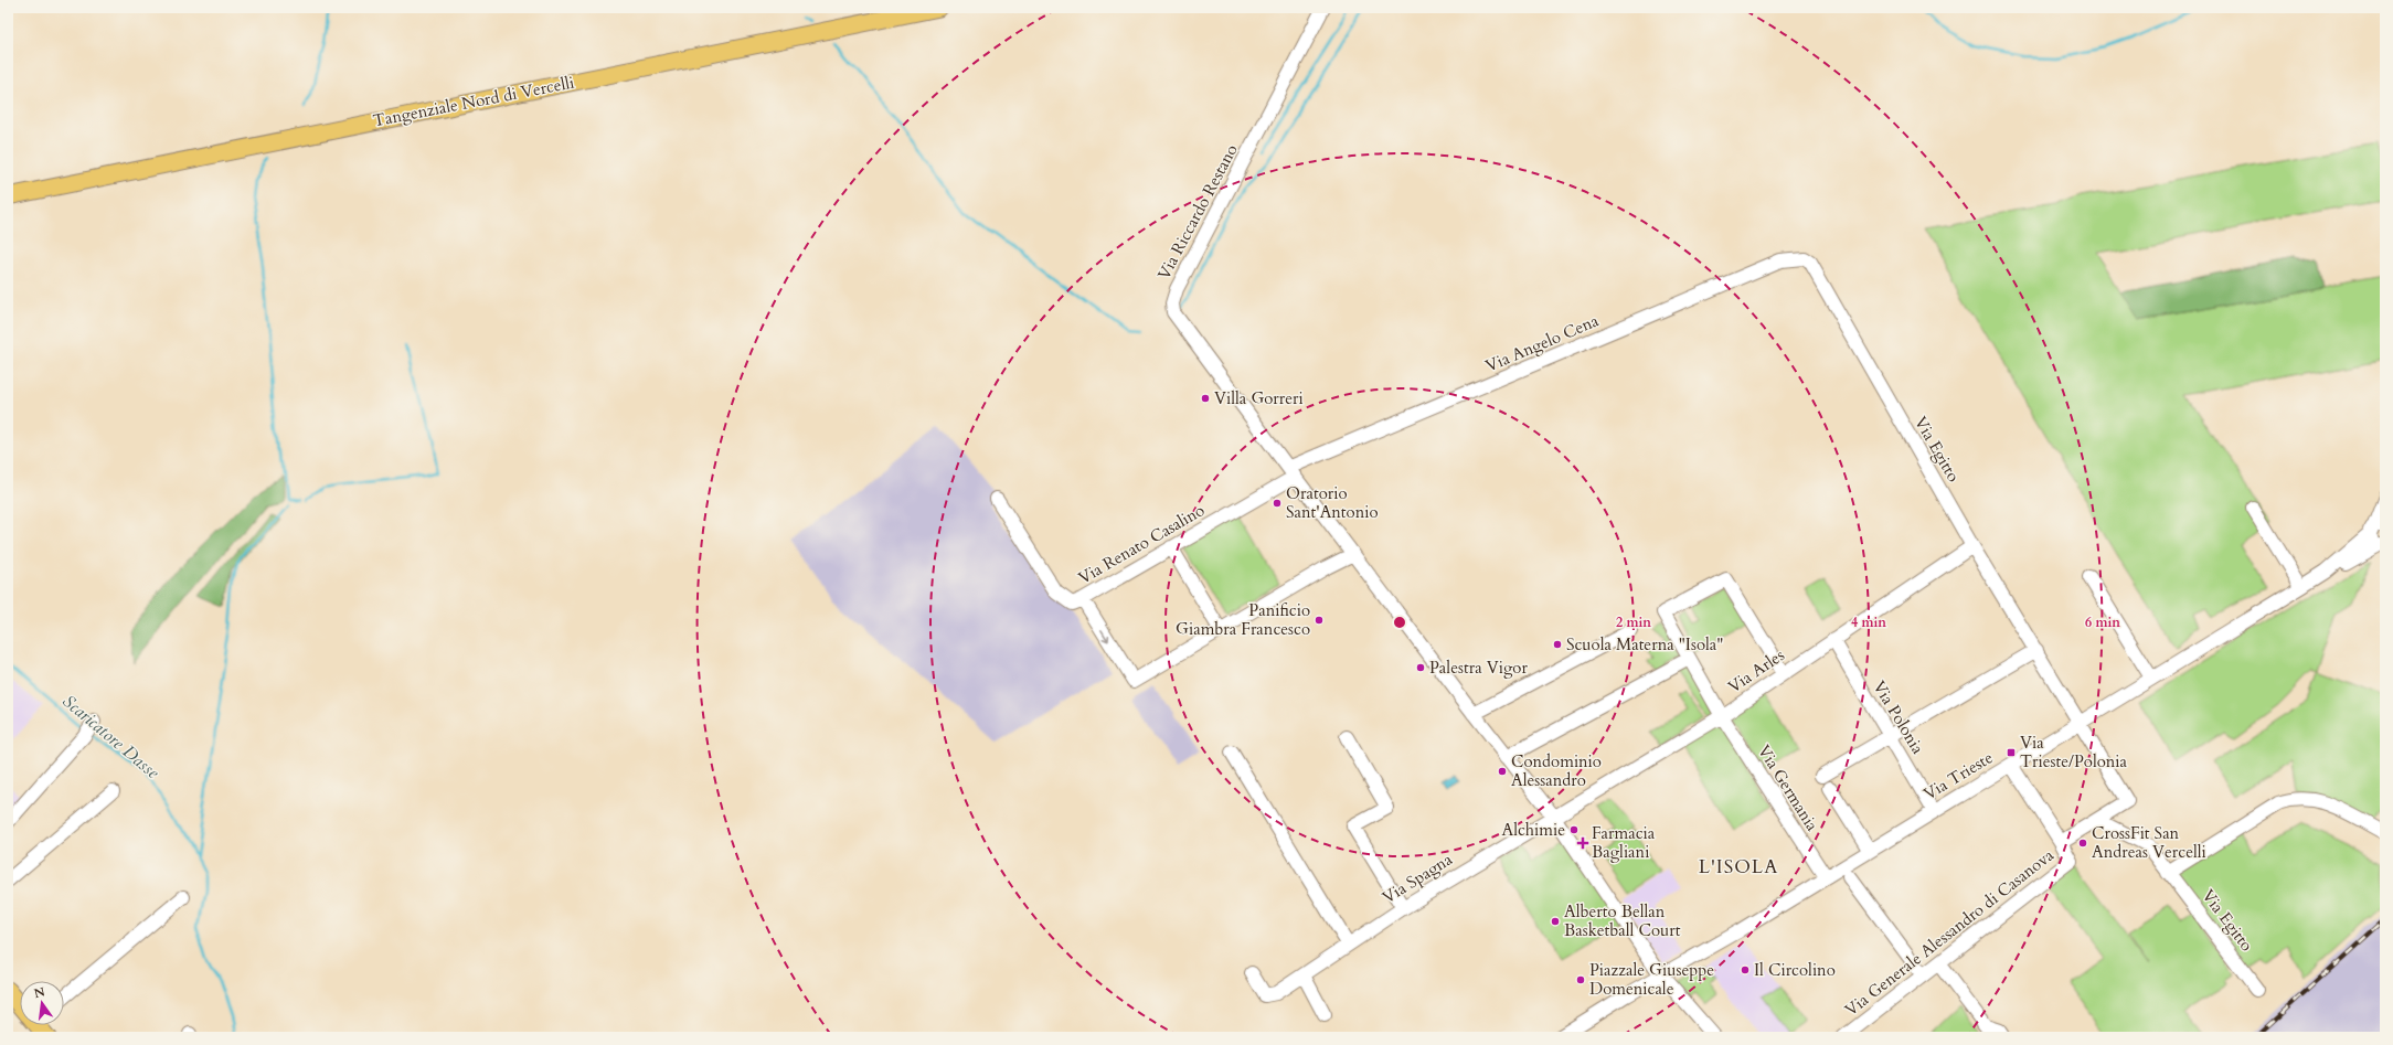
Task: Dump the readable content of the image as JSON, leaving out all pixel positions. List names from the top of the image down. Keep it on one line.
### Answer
{"streets":{"main road":["Tangenziale Nord di Vercelli"],"street":["Via Riccardo Restano","Via Angelo Cena","Via Egitto","Via Renato Casalino","Via Arles","Via Polonia","Via Trieste","Via Germania","Via Spagna","Via Generale Alessandro di Casanova"]},"crossings":[["Via Riccardo Restano","Via Angelo Cena"],["Via Riccardo Restano","Via Renato Casalino"],["Via Riccardo Restano","Via Arles"],["Via Riccardo Restano","Via Trieste"],["Via Riccardo Restano","Via Spagna"],["Via Angelo Cena","Via Egitto"],["Via Angelo Cena","Via Renato Casalino"],["Via Egitto","Via Arles"],["Via Egitto","Via Trieste"],["Via Egitto","Via Generale Alessandro di Casanova"],["Via Arles","Via Polonia"],["Via Arles","Via Germania"],["Via Arles","Via Spagna"],["Via Polonia","Via Trieste"],["Via Trieste","Via Germania"],["Via Trieste","Via Generale Alessandro di Casanova"]],"districts":["L'ISOLA"],"water":["Scaricatore Dasse"],"places":{"other":["Villa Gorreri","Oratorio Sant'Antonio","Panificio Giambra Francesco","Scuola Materna \"Isola\"","Palestra Vigor","Condominio Alessandro","Alchimie","CrossFit San Andreas Vercelli","Alberto Bellan Basketball Court","Il Circolino","Piazzale Giuseppe Domenicale"],"transit":["Via Trieste/Polonia"],"health":["Farmacia Bagliani"]},"north":"top","rings":["2 min","4 min","6 min"]}
